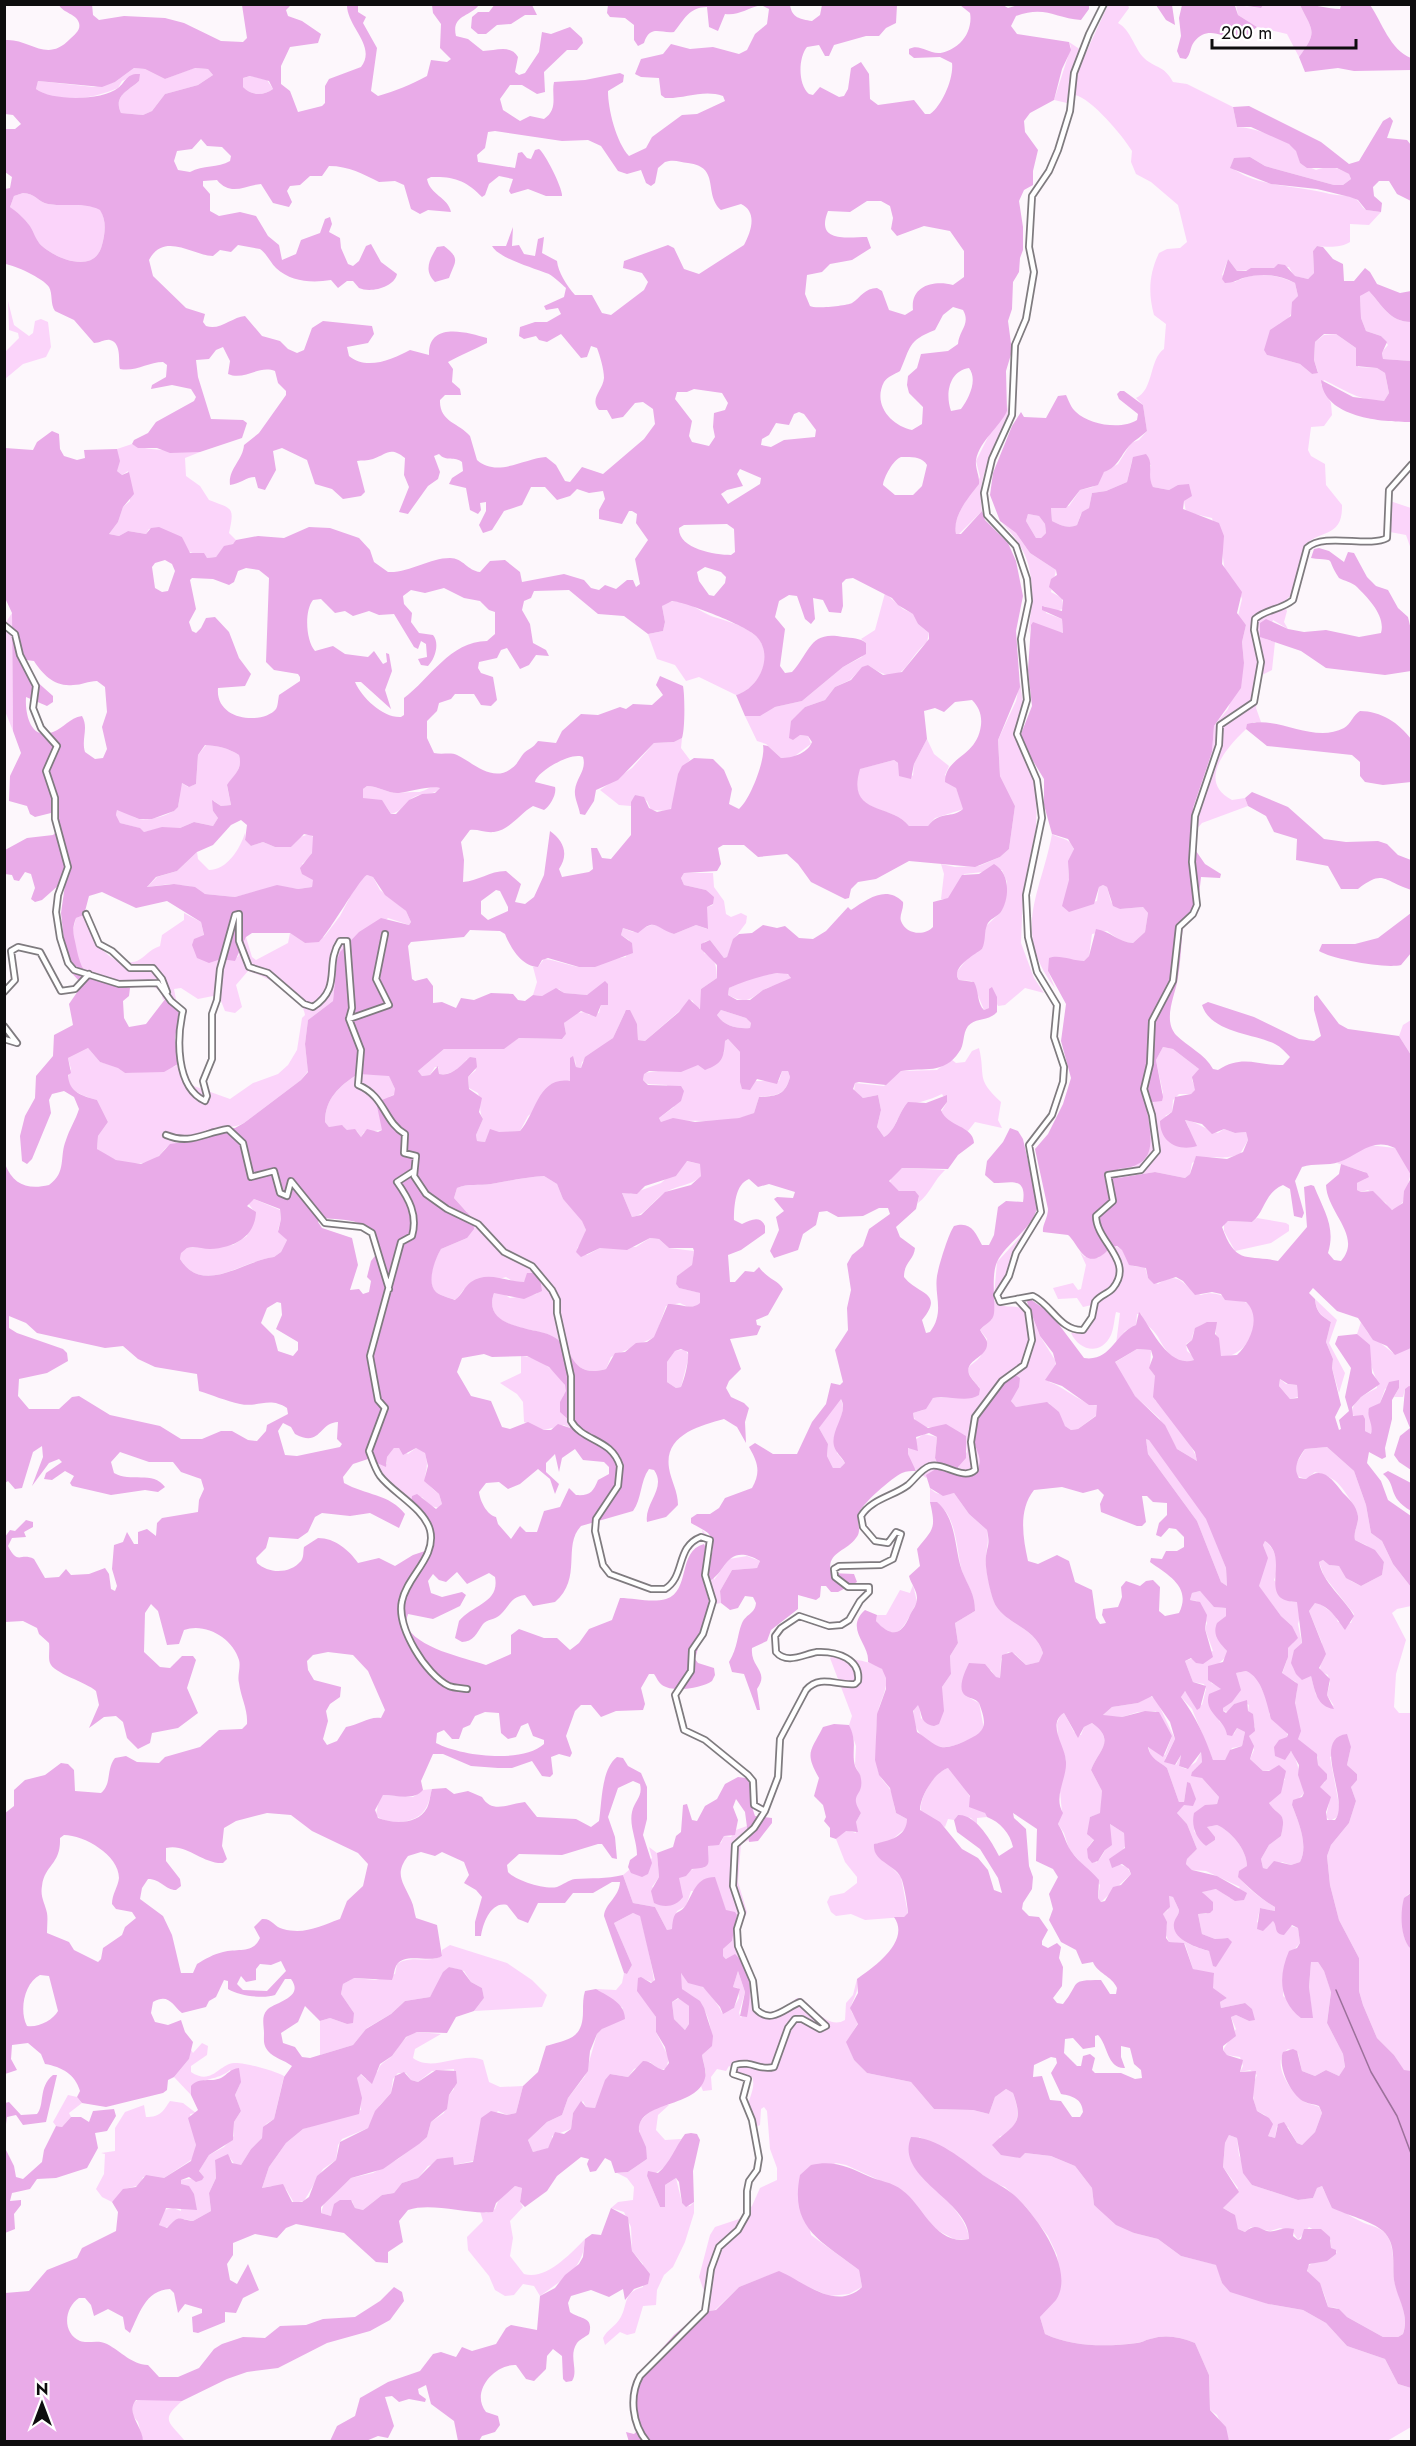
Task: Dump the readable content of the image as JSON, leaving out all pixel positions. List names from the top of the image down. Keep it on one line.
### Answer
{"scale_bar":"200 m","north":"top"}
